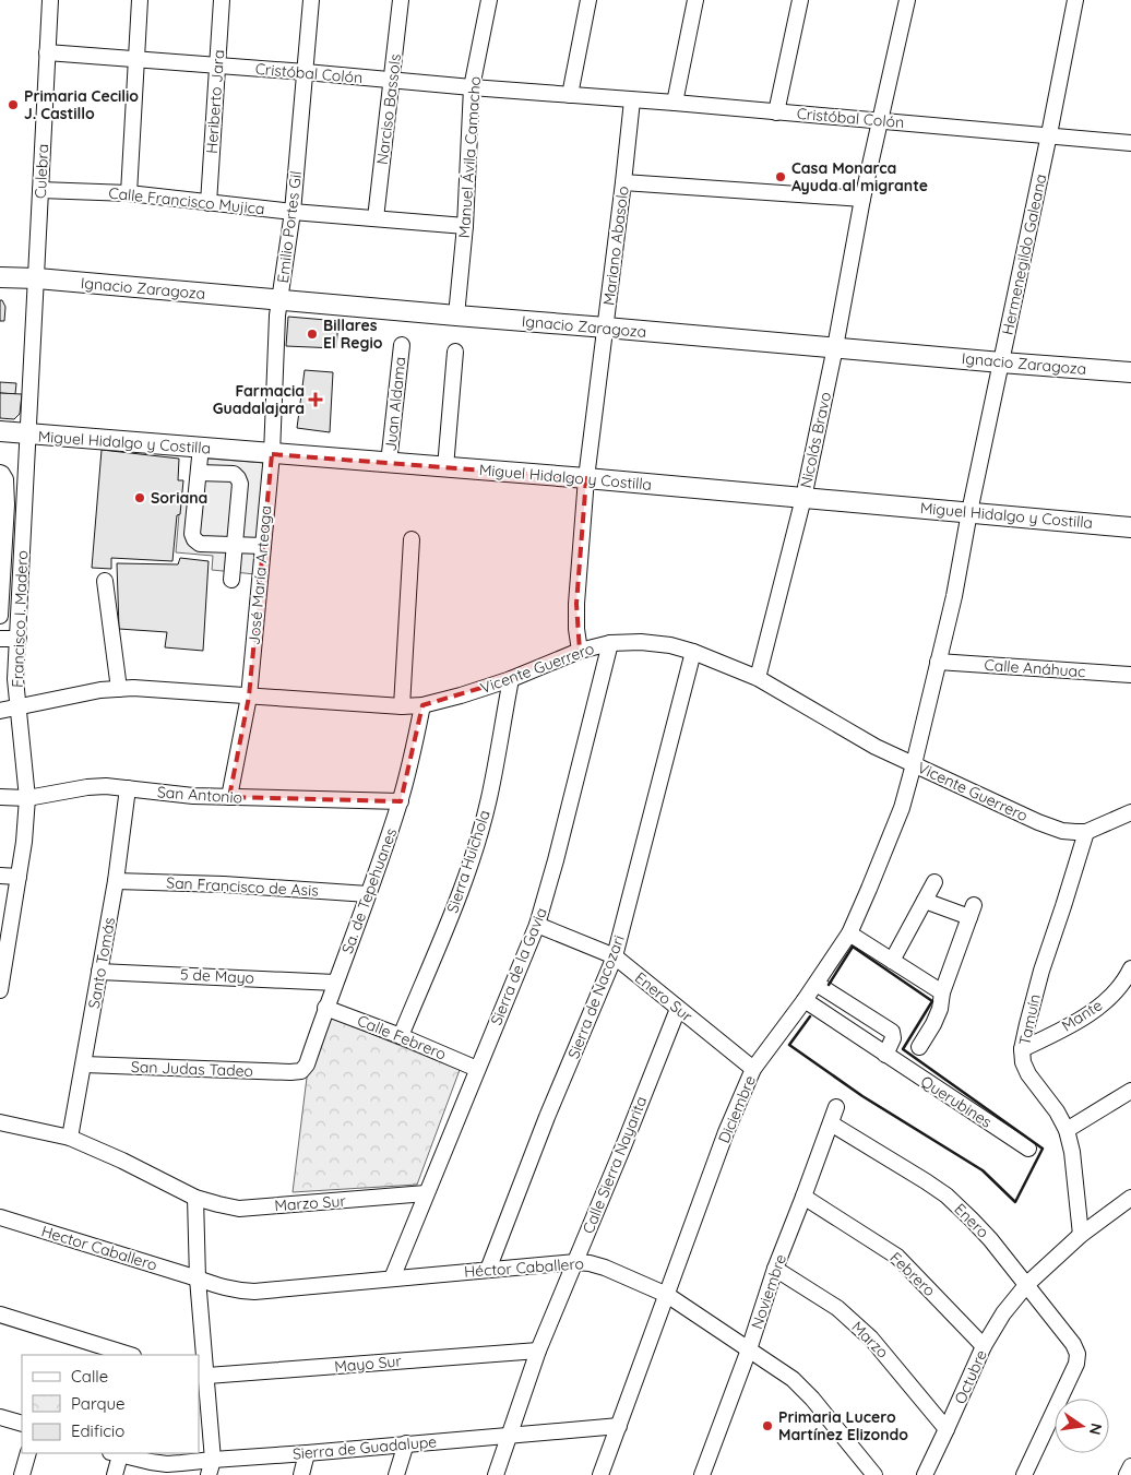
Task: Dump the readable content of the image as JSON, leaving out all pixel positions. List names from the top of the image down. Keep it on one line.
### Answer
{"streets":{"main road":["Ignacio Zaragoza","Miguel Hidalgo y Costilla"],"street":["Cristóbal Colón","Heriberto Jara","Narciso Bassols","Manuel Ávila Camacho","Culebra","Calle Francisco Mujica","Emilio Portes Gil","Mariano Abasolo","Hermenegildo Galeana","Juan Aldama","Nicolás Bravo","José María Arteaga","Francisco I. Madero","Vicente Guerrero","Calle Anáhuac","San Antonio","Sierra Huichola","San Francisco de Asis","Sa. de Tepehuanes","Santo Tomás","Sierra de la Gavia","5 de Mayo","Sierra de Nacozari","Enero Sur","Mante","Tamuín","Calle Febrero","San Judas Tadeo","Querubines","Diciembre","Calle Sierra Nayarita","Marzo Sur","Enero","Hector Caballero","Héctor Caballero","Febrero","Noviembre","Marzo","Mayo Sur","Octubre","Sierra de Guadalupe"]},"crossings":[["Cristóbal Colón","Heriberto Jara"],["Cristóbal Colón","Narciso Bassols"],["Cristóbal Colón","Manuel Ávila Camacho"],["Cristóbal Colón","Culebra"],["Cristóbal Colón","Emilio Portes Gil"],["Cristóbal Colón","Mariano Abasolo"],["Cristóbal Colón","Hermenegildo Galeana"],["Cristóbal Colón","Nicolás Bravo"],["Heriberto Jara","Calle Francisco Mujica"],["Narciso Bassols","Calle Francisco Mujica"],["Manuel Ávila Camacho","Calle Francisco Mujica"],["Manuel Ávila Camacho","Ignacio Zaragoza"],["Culebra","Calle Francisco Mujica"],["Culebra","Ignacio Zaragoza"],["Culebra","Francisco I. Madero"],["Calle Francisco Mujica","Emilio Portes Gil"],["Emilio Portes Gil","Ignacio Zaragoza"],["Emilio Portes Gil","Miguel Hidalgo y Costilla"],["Emilio Portes Gil","José María Arteaga"],["Mariano Abasolo","Ignacio Zaragoza"],["Mariano Abasolo","Miguel Hidalgo y Costilla"],["Mariano Abasolo","Vicente Guerrero"],["Hermenegildo Galeana","Ignacio Zaragoza"],["Hermenegildo Galeana","Miguel Hidalgo y Costilla"],["Hermenegildo Galeana","Vicente Guerrero"],["Hermenegildo Galeana","Calle Anáhuac"],["Hermenegildo Galeana","Diciembre"],["Ignacio Zaragoza","Nicolás Bravo"],["Ignacio Zaragoza","Francisco I. Madero"],["Juan Aldama","Miguel Hidalgo y Costilla"],["Nicolás Bravo","Miguel Hidalgo y Costilla"],["Nicolás Bravo","Vicente Guerrero"],["Miguel Hidalgo y Costilla","José María Arteaga"],["Miguel Hidalgo y Costilla","Francisco I. Madero"],["José María Arteaga","Vicente Guerrero"],["José María Arteaga","San Antonio"],["Francisco I. Madero","Vicente Guerrero"],["Francisco I. Madero","San Antonio"],["Vicente Guerrero","Sierra Huichola"],["Vicente Guerrero","Sa. de Tepehuanes"],["Vicente Guerrero","Sierra de la Gavia"],["Vicente Guerrero","Sierra de Nacozari"],["Vicente Guerrero","Tamuín"],["Vicente Guerrero","Diciembre"],["San Antonio","Sa. de Tepehuanes"],["San Antonio","Santo Tomás"],["Sierra Huichola","Calle Febrero"],["San Francisco de Asis","Sa. de Tepehuanes"],["San Francisco de Asis","Santo Tomás"],["Sa. de Tepehuanes","5 de Mayo"],["Sa. de Tepehuanes","Calle Febrero"],["Sa. de Tepehuanes","San Judas Tadeo"],["Santo Tomás","5 de Mayo"],["Santo Tomás","San Judas Tadeo"],["Santo Tomás","Marzo Sur"],["Sierra de la Gavia","Enero Sur"],["Sierra de la Gavia","Calle Febrero"],["Sierra de la Gavia","Marzo Sur"],["Sierra de la Gavia","Héctor Caballero"],["Sierra de Nacozari","Enero Sur"],["Sierra de Nacozari","Héctor Caballero"],["Enero Sur","Diciembre"],["Enero Sur","Calle Sierra Nayarita"],["Mante","Tamuín"],["Tamuín","Octubre"],["Querubines","Diciembre"],["Diciembre","Héctor Caballero"],["Diciembre","Sierra de Guadalupe"],["Calle Sierra Nayarita","Héctor Caballero"],["Calle Sierra Nayarita","Mayo Sur"],["Calle Sierra Nayarita","Sierra de Guadalupe"],["Enero","Noviembre"],["Enero","Octubre"],["Hector Caballero","Héctor Caballero"],["Héctor Caballero","Noviembre"],["Febrero","Noviembre"],["Febrero","Octubre"],["Noviembre","Marzo"],["Marzo","Octubre"]],"places":{"other":["Primaria Cecilio J. Castillo","Casa Monarca Ayuda al migrante","Billares El Regio","Soriana","Primaria Lucero Martínez Elizondo"],"health":["Farmacia Guadalajara"]},"legend":["Calle","Parque","Edificio"],"north":"right"}
